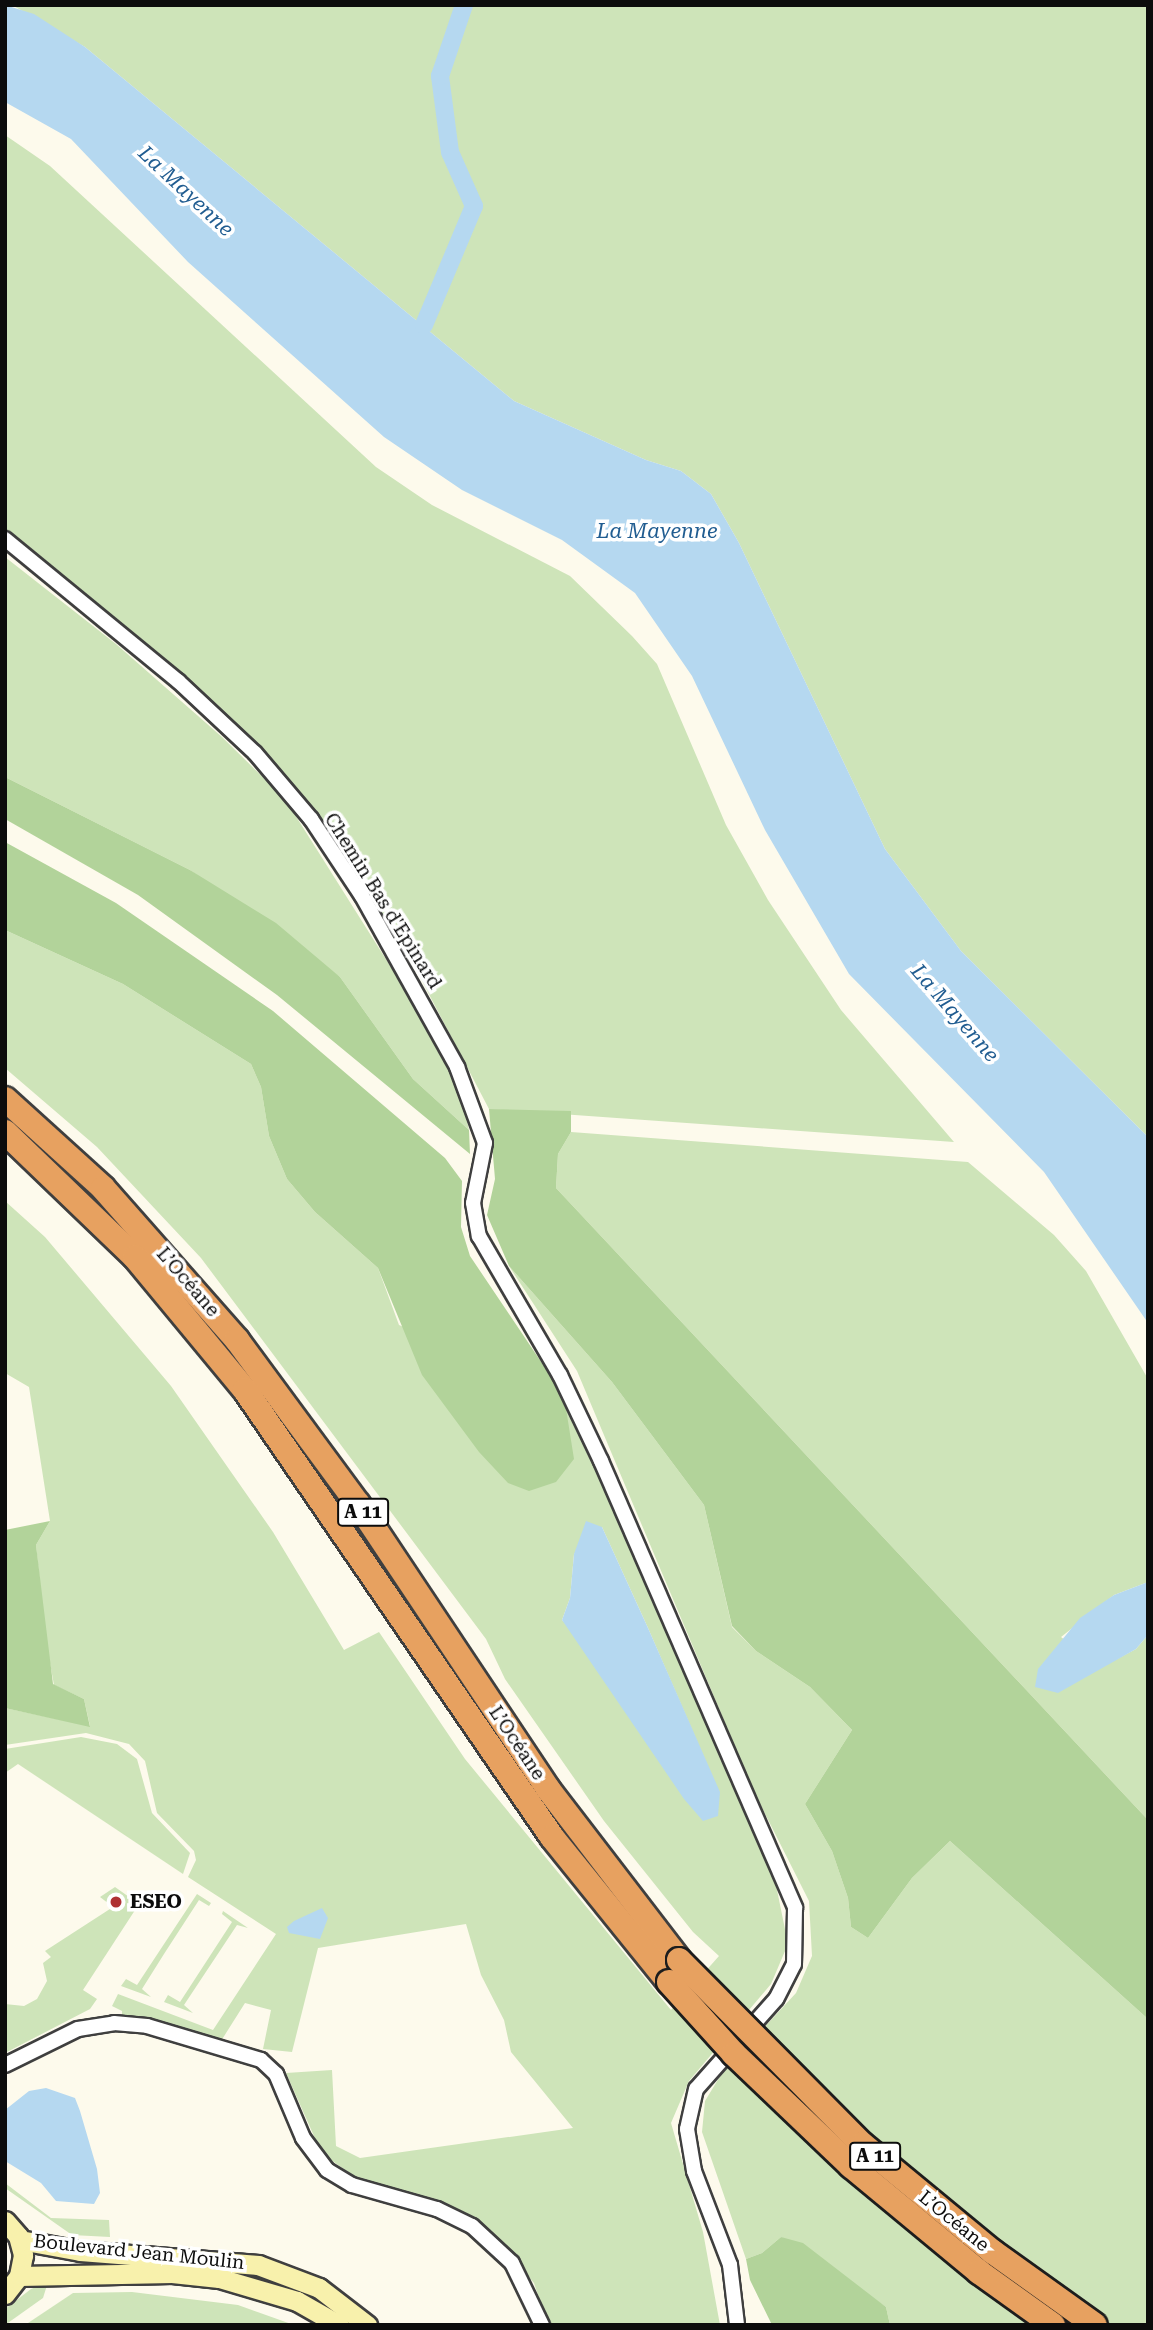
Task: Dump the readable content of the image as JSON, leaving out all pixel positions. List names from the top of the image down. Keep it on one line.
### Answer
{"streets":{"highway":["L’Océane","A 11"],"main road":["Boulevard Jean Moulin"],"street":["Chemin Bas d'Epinard"]},"water":["La Mayenne"],"places":["ESEO"]}
